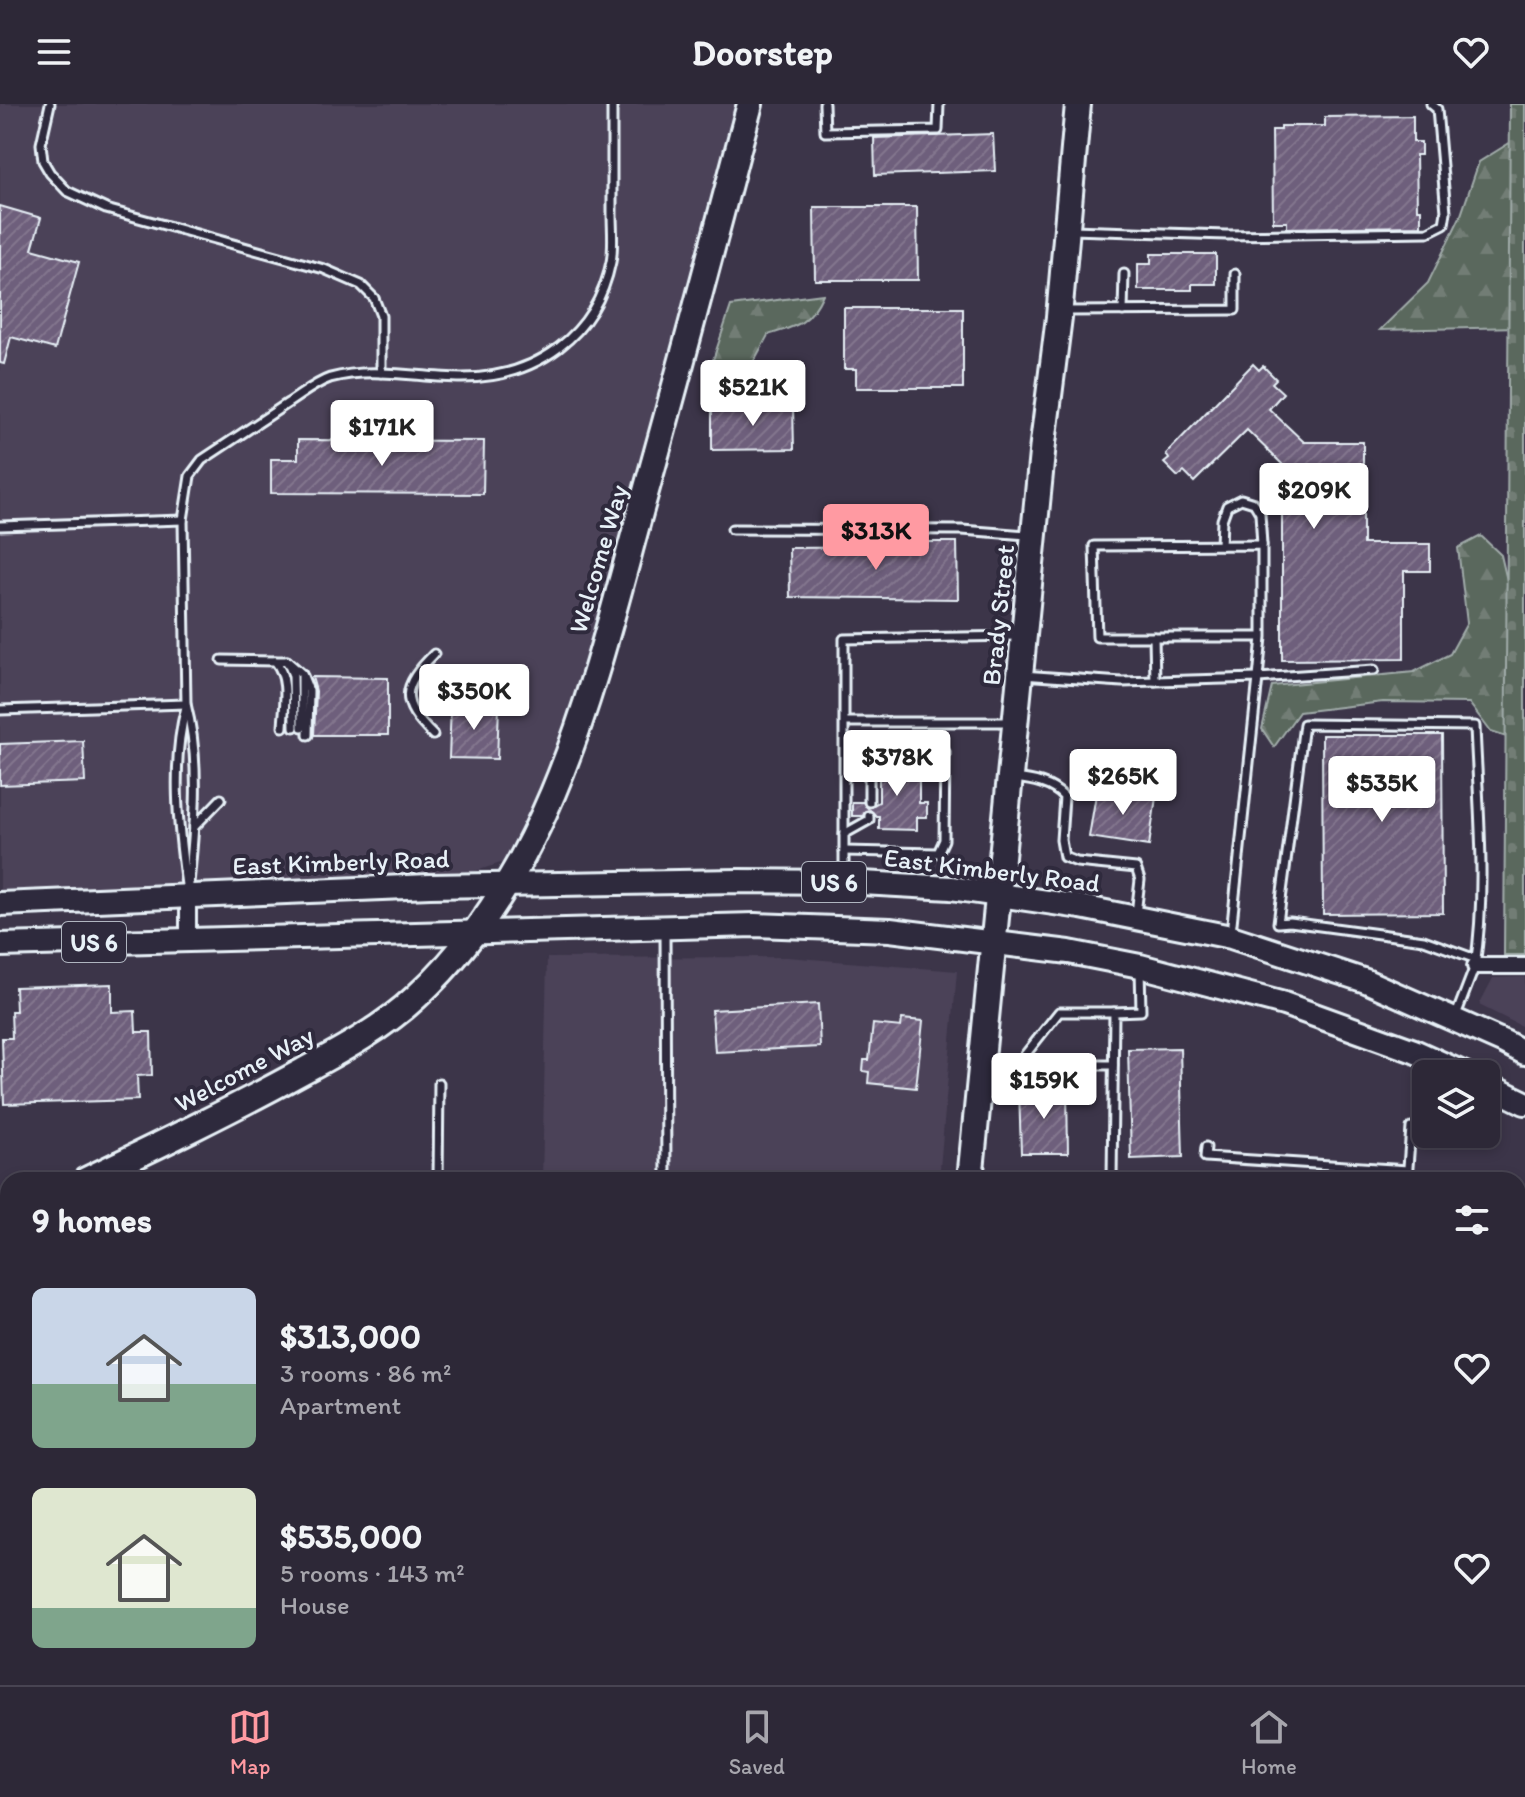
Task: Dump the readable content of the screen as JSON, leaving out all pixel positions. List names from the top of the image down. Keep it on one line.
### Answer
{"streets":{"highway":["Welcome Way","Brady Street"],"main road":["East Kimberly Road","US 6"]},"crossings":[["Welcome Way","East Kimberly Road"],["Welcome Way","US 6"],["Brady Street","East Kimberly Road"],["Brady Street","US 6"],["East Kimberly Road","US 6"]],"page":{"header":"Doorstep","price":["$521K","$171K","$209K","$313K","$350K","$378K","$265K","$535K","$159K"],"heading":"9 homes","list":[{"name":"$313,000","note":"3 rooms · 86 m² · Apartment"},{"name":"$535,000","note":"5 rooms · 143 m² · House"}],"tabs":["Map","Saved","Home"]}}
